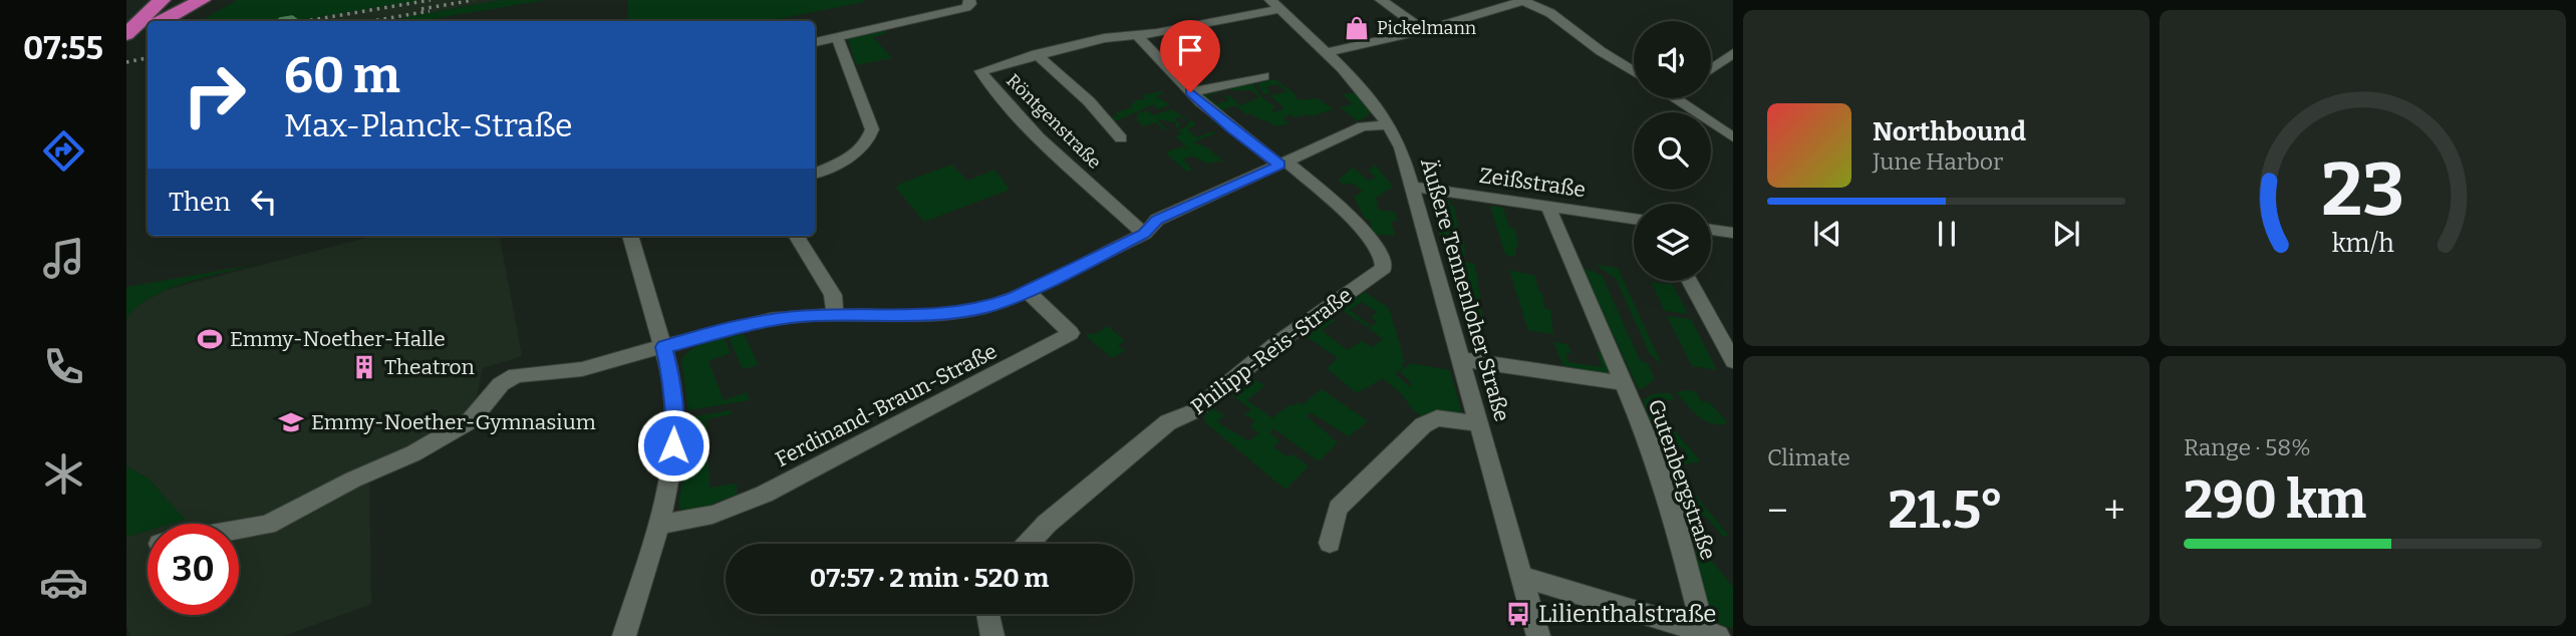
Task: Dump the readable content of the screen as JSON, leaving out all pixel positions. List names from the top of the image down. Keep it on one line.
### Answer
{"streets":{"street":["Röntgenstraße","Zeißstraße","Äußere Tennenloher Straße","Philipp-Reis-Straße","Ferdinand-Braun-Straße","Gutenbergstraße"]},"crossings":[["Röntgenstraße","Äußere Tennenloher Straße"],["Zeißstraße","Äußere Tennenloher Straße"],["Zeißstraße","Gutenbergstraße"],["Äußere Tennenloher Straße","Gutenbergstraße"]],"places":{"shop":["Pickelmann"],"sports":["Emmy-Noether-Halle"],"building":["Theatron"],"school or university":["Emmy-Noether-Gymnasium"],"bus stop":["Lilienthalstraße"]},"page":{"tabs":"07:55","turn":["60 m","Max-Planck-Straße"],"song":["Northbound","June Harbor"],"then":"Then","tile":["Climate",["Range · 58%","290 km"]],"heat":["−","21.5°","+"],"limit":"30","trip":"07:57 · 2 min · 520 m","gauge":["23","km/h"]}}
